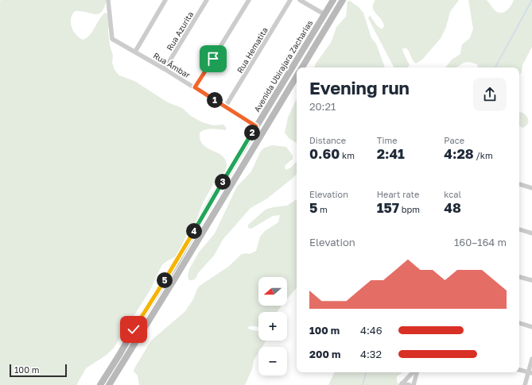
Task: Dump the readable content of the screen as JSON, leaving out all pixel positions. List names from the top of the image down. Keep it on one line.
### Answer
{"streets":{"main road":["Avenida Ubirajara Zacharias"],"street":["Rua Azurita","Rua Hematita","Rua Âmbar"]},"crossings":[["Rua Azurita","Rua Âmbar"],["Rua Hematita","Rua Âmbar"],["Rua Âmbar","Avenida Ubirajara Zacharias"]],"scale_bar":"100 m","north":"left","page":{"heading":["Evening run","20:21"],"pins":["1","2","3","4","5"],"stats":[["Distance","0.60 km"],["Time","2:41"],["Pace","4:28 /km"],["Elevation","5 m"],["Heart rate","157 bpm"],["kcal","48"]],"chart":["Elevation","160–164 m"],"map_buttons":["+","−"],"list":[{"name":"100 m","note":"4:46"},{"name":"200 m","note":"4:32"}],"scale":"100 m"}}
